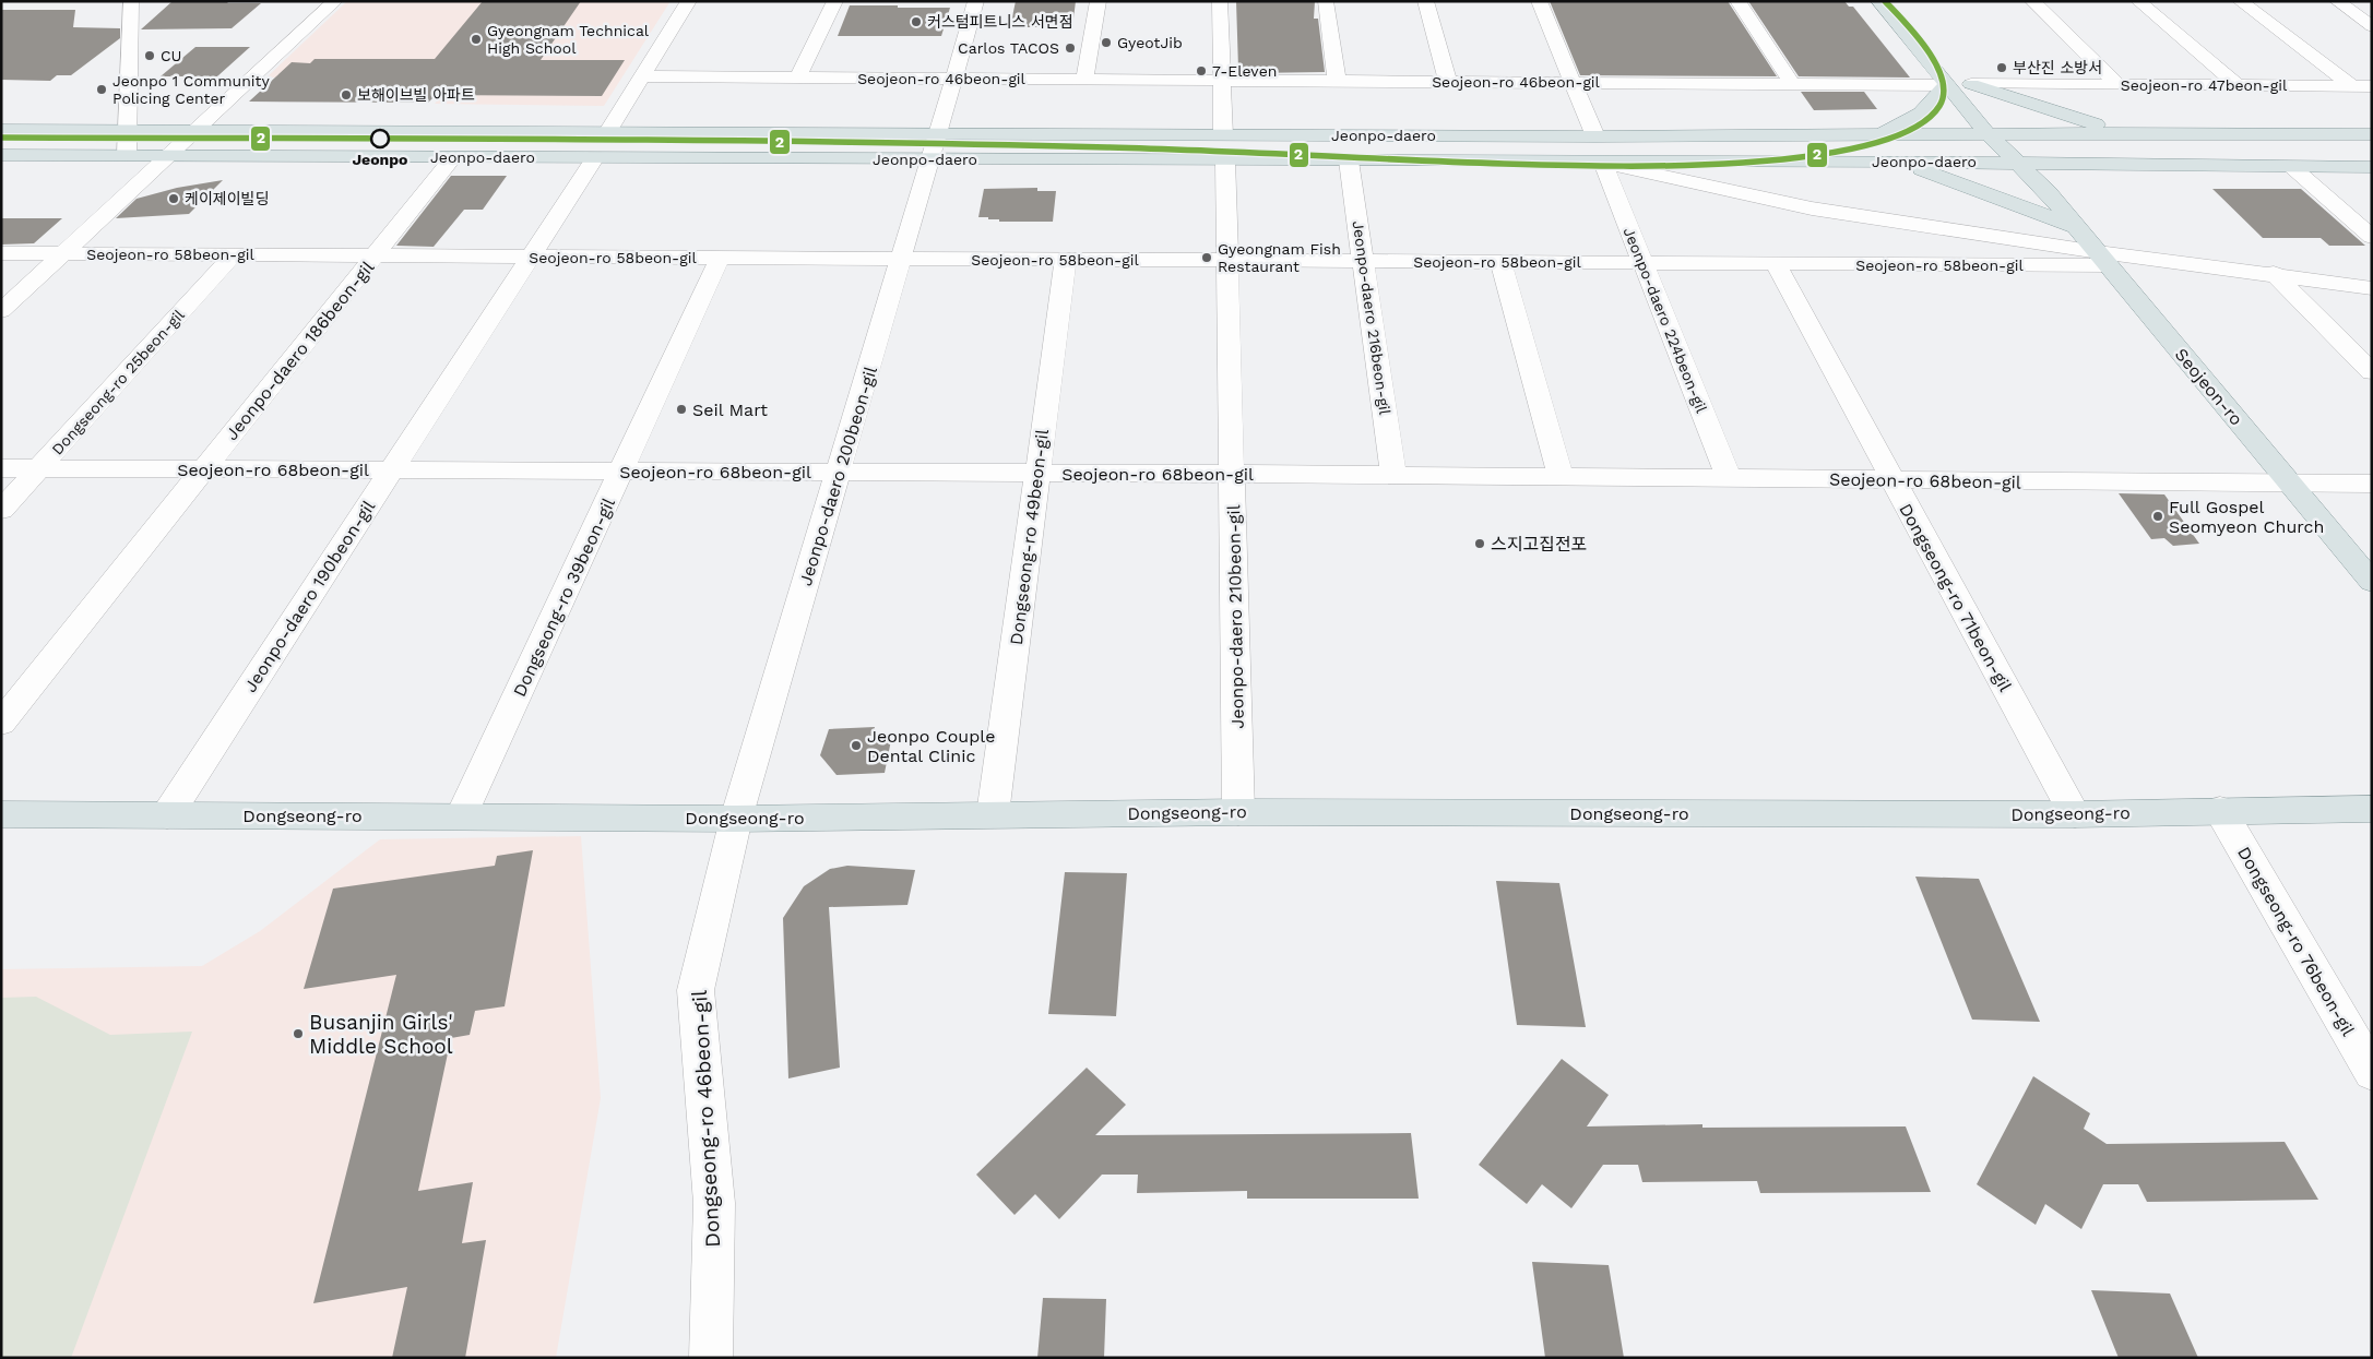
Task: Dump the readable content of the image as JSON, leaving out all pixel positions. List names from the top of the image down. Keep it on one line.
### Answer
{"streets":{"main road":["Jeonpo-daero","Seojeon-ro","Dongseong-ro"],"street":["Seojeon-ro 46beon-gil","Seojeon-ro 47beon-gil","Seojeon-ro 58beon-gil","Jeonpo-daero 216beon-gil","Jeonpo-daero 224beon-gil","Jeonpo-daero 186beon-gil","Dongseong-ro 25beon-gil","Seojeon-ro 68beon-gil","Jeonpo-daero 200beon-gil","Dongseong-ro 49beon-gil","Jeonpo-daero 190beon-gil","Dongseong-ro 39beon-gil","Dongseong-ro 71beon-gil","Jeonpo-daero 210beon-gil","Dongseong-ro 76beon-gil","Dongseong-ro 46beon-gil"]},"crossings":[["Seojeon-ro 46beon-gil","Seojeon-ro"],["Seojeon-ro 46beon-gil","Jeonpo-daero 200beon-gil"],["Seojeon-ro 47beon-gil","Seojeon-ro"],["Jeonpo-daero","Jeonpo-daero 216beon-gil"],["Jeonpo-daero","Jeonpo-daero 224beon-gil"],["Jeonpo-daero","Jeonpo-daero 186beon-gil"],["Jeonpo-daero","Seojeon-ro"],["Jeonpo-daero","Jeonpo-daero 200beon-gil"],["Jeonpo-daero","Jeonpo-daero 190beon-gil"],["Jeonpo-daero","Jeonpo-daero 210beon-gil"],["Seojeon-ro 58beon-gil","Jeonpo-daero 216beon-gil"],["Seojeon-ro 58beon-gil","Jeonpo-daero 224beon-gil"],["Seojeon-ro 58beon-gil","Jeonpo-daero 186beon-gil"],["Seojeon-ro 58beon-gil","Dongseong-ro 25beon-gil"],["Seojeon-ro 58beon-gil","Seojeon-ro"],["Seojeon-ro 58beon-gil","Jeonpo-daero 200beon-gil"],["Seojeon-ro 58beon-gil","Dongseong-ro 49beon-gil"],["Seojeon-ro 58beon-gil","Jeonpo-daero 190beon-gil"],["Seojeon-ro 58beon-gil","Dongseong-ro 39beon-gil"],["Seojeon-ro 58beon-gil","Dongseong-ro 71beon-gil"],["Seojeon-ro 58beon-gil","Jeonpo-daero 210beon-gil"],["Jeonpo-daero 216beon-gil","Seojeon-ro 68beon-gil"],["Jeonpo-daero 224beon-gil","Seojeon-ro 68beon-gil"],["Jeonpo-daero 186beon-gil","Seojeon-ro 68beon-gil"],["Dongseong-ro 25beon-gil","Seojeon-ro 68beon-gil"],["Seojeon-ro","Seojeon-ro 68beon-gil"],["Seojeon-ro 68beon-gil","Jeonpo-daero 200beon-gil"],["Seojeon-ro 68beon-gil","Dongseong-ro 49beon-gil"],["Seojeon-ro 68beon-gil","Jeonpo-daero 190beon-gil"],["Seojeon-ro 68beon-gil","Dongseong-ro 39beon-gil"],["Seojeon-ro 68beon-gil","Dongseong-ro 71beon-gil"],["Seojeon-ro 68beon-gil","Jeonpo-daero 210beon-gil"],["Jeonpo-daero 200beon-gil","Dongseong-ro"],["Jeonpo-daero 200beon-gil","Dongseong-ro 46beon-gil"],["Dongseong-ro 49beon-gil","Dongseong-ro"],["Jeonpo-daero 190beon-gil","Dongseong-ro"],["Dongseong-ro 39beon-gil","Dongseong-ro"],["Dongseong-ro 71beon-gil","Dongseong-ro"],["Jeonpo-daero 210beon-gil","Dongseong-ro"],["Dongseong-ro","Dongseong-ro 76beon-gil"],["Dongseong-ro","Dongseong-ro 46beon-gil"]],"places":["커스텀피트니스 서면점","Gyeongnam Technical High School","GyeotJib","Carlos TACOS","CU","부산진 소방서","7-Eleven","Jeonpo 1 Community Policing Center","보해이브빌 아파트","Jeonpo","케이제이빌딩","Gyeongnam Fish Restaurant","Seil Mart","Full Gospel Seomyeon Church","스지고집전포","Jeonpo Couple Dental Clinic","Busanjin Girls' Middle School"],"lines":["transit line 2"]}
